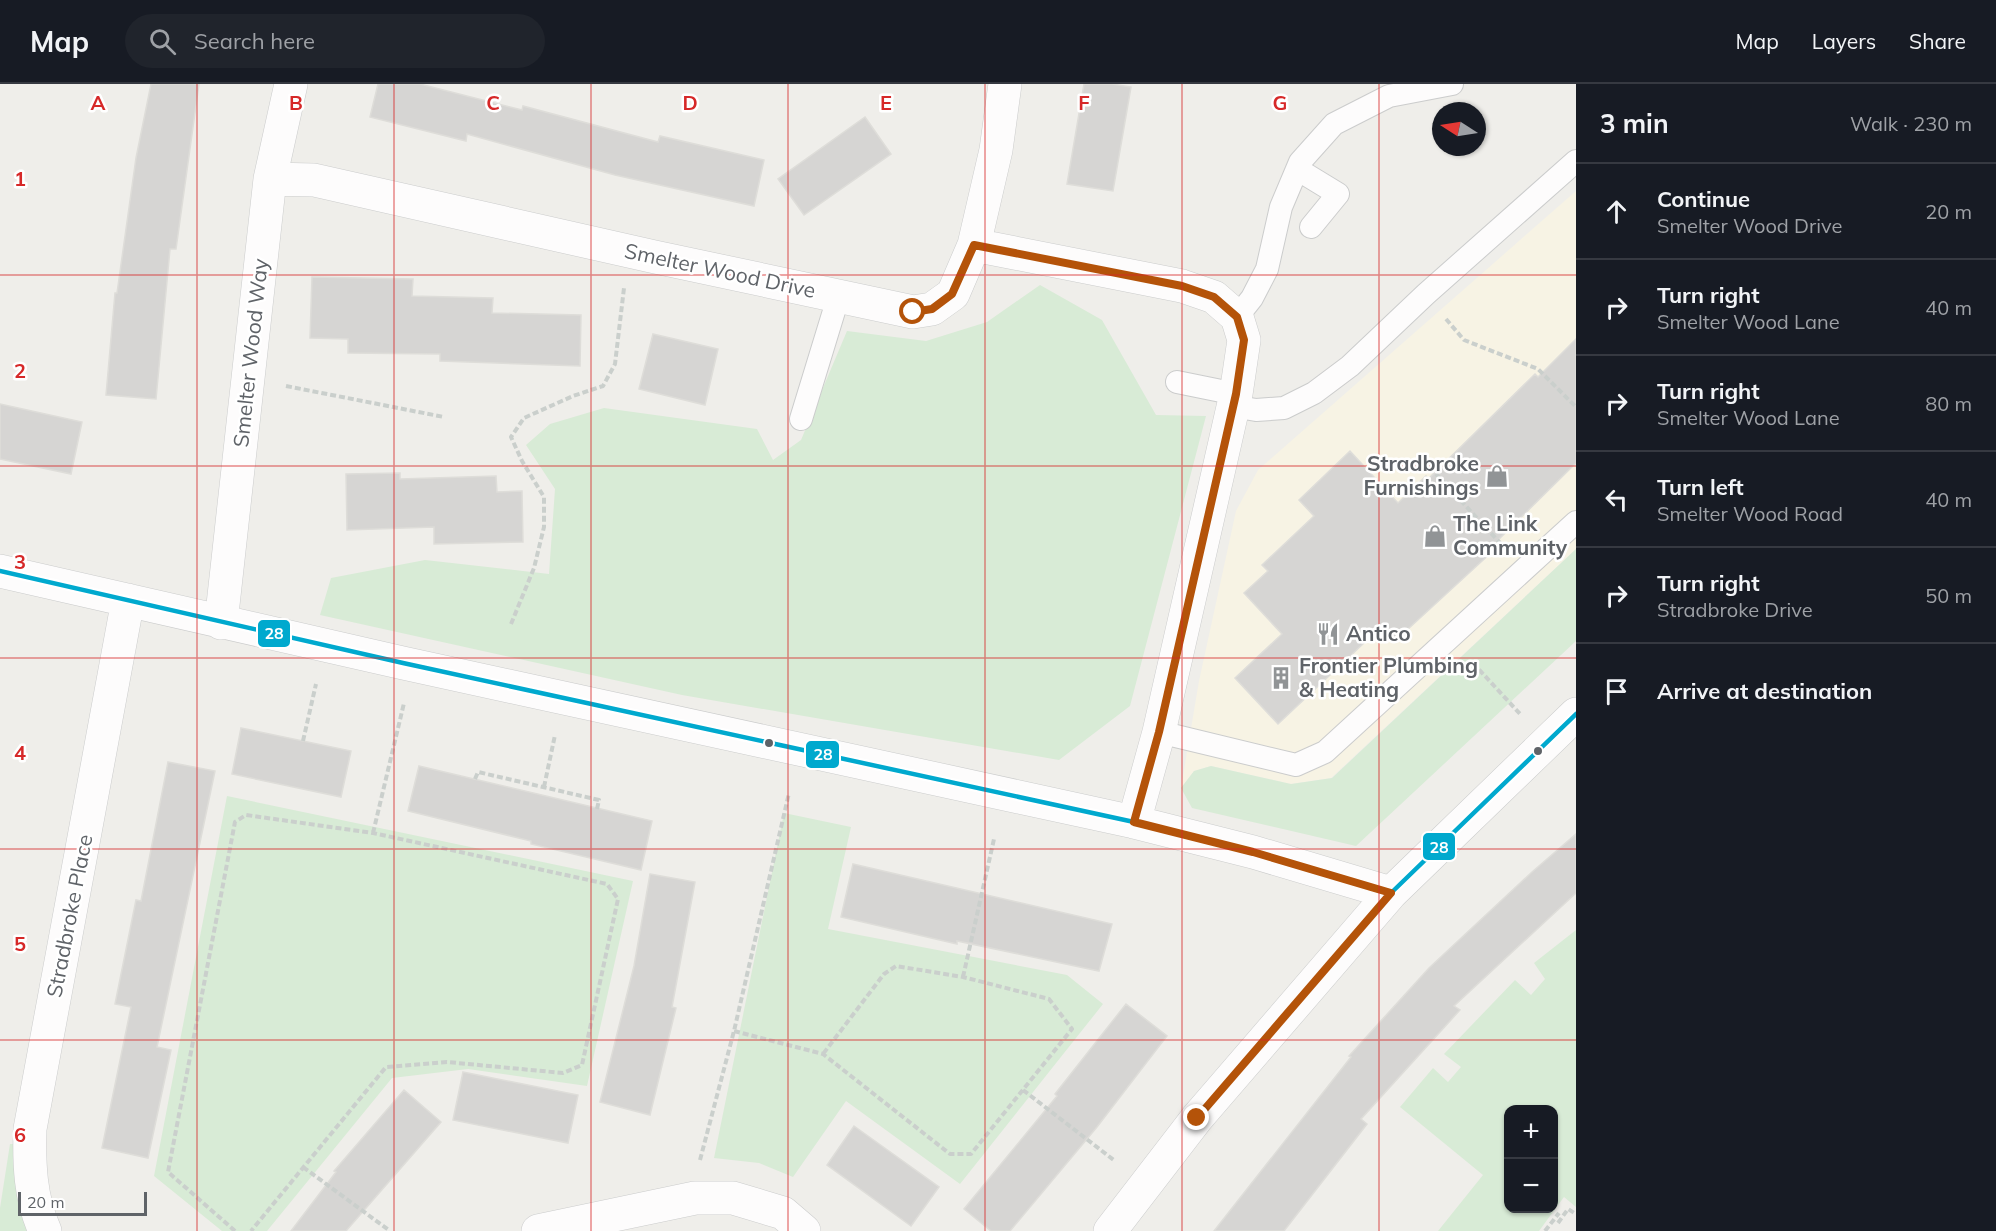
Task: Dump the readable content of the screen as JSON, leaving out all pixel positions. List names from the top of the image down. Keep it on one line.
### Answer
{"streets":{"street":["Smelter Wood Drive","Smelter Wood Way","Stradbroke Place"]},"crossings":[["Smelter Wood Drive","Smelter Wood Way"]],"places":{"shop":["Stradbroke Furnishings","The Link Community"],"restaurant":["Antico"],"building":["Frontier Plumbing & Heating"]},"lines":["transit line 28"],"scale_bar":"20 m","north":"left","page":{"header":"Map","search":"Search here","nav":["Map","Layers","Share"],"heading":["3 min","Walk · 230 m"],"list":[["Continue","Smelter Wood Drive","20 m"],["Turn right","Smelter Wood Lane","40 m"],["Turn right","Smelter Wood Lane","80 m"],["Turn left","Smelter Wood Road","40 m"],["Turn right","Stradbroke Drive","50 m"],"Arrive at destination"],"map_buttons":["+","−"],"scale":"20 m"},"grid":{"columns":["A","B","C","D","E","F","G"],"rows":["1","2","3","4","5","6"]}}
